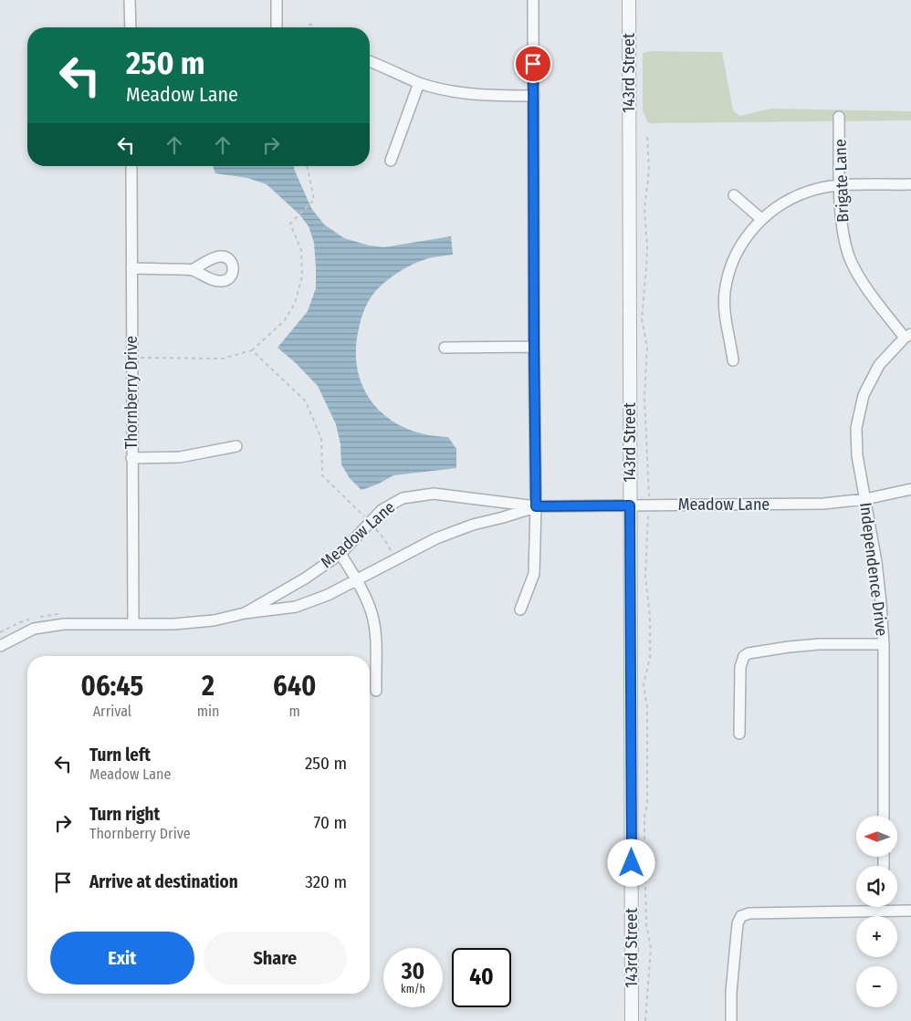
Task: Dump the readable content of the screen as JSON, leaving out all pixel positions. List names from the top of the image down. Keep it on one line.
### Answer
{"streets":{"street":["143rd Street","Brigate Lane","Thornberry Drive","Meadow Lane","Independence Drive"]},"crossings":[["143rd Street","Meadow Lane"],["Brigate Lane","Independence Drive"],["Thornberry Drive","Meadow Lane"],["Meadow Lane","Independence Drive"]],"north":"left","page":{"turn":["250 m","Meadow Lane"],"eta":["06:45","Arrival","2","min","640","m"],"list":[{"name":"Turn left","note":"Meadow Lane","value":"250 m"},{"name":"Turn right","note":"Thornberry Drive","value":"70 m"},{"name":"Arrive at destination","value":"320 m"}],"map_buttons":["+","−"],"buttons":["Exit","Share"],"speed":"30 km/h","limit":"40"}}
